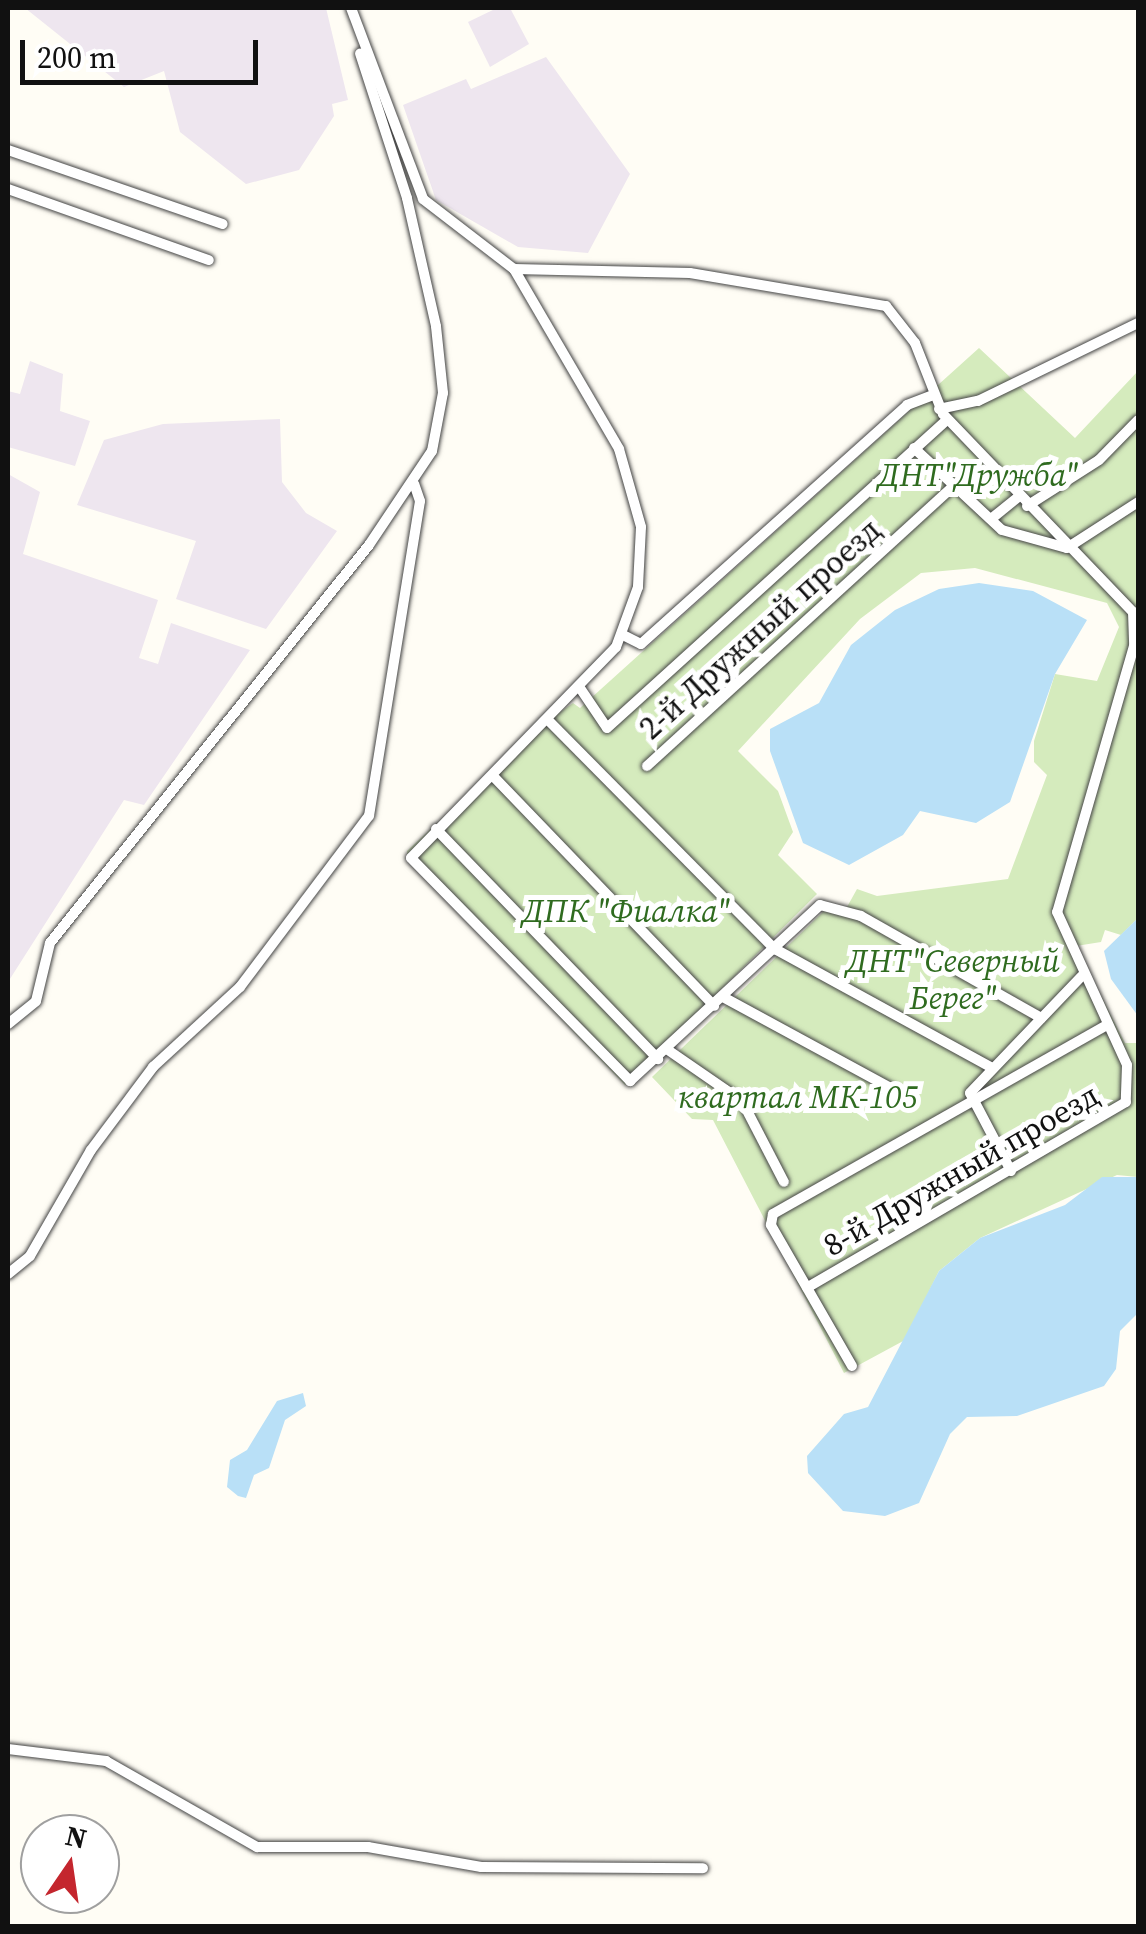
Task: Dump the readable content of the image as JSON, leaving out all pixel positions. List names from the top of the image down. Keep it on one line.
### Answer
{"streets":{"street":["2-й Дружный проезд","8-й Дружный проезд"]},"parks":["ДНТ\"Дружба\"","ДПК \"Фиалка\"","ДНТ\"Северный Берег\"","квартал МК-105"],"scale_bar":"200 m","north":"top"}
